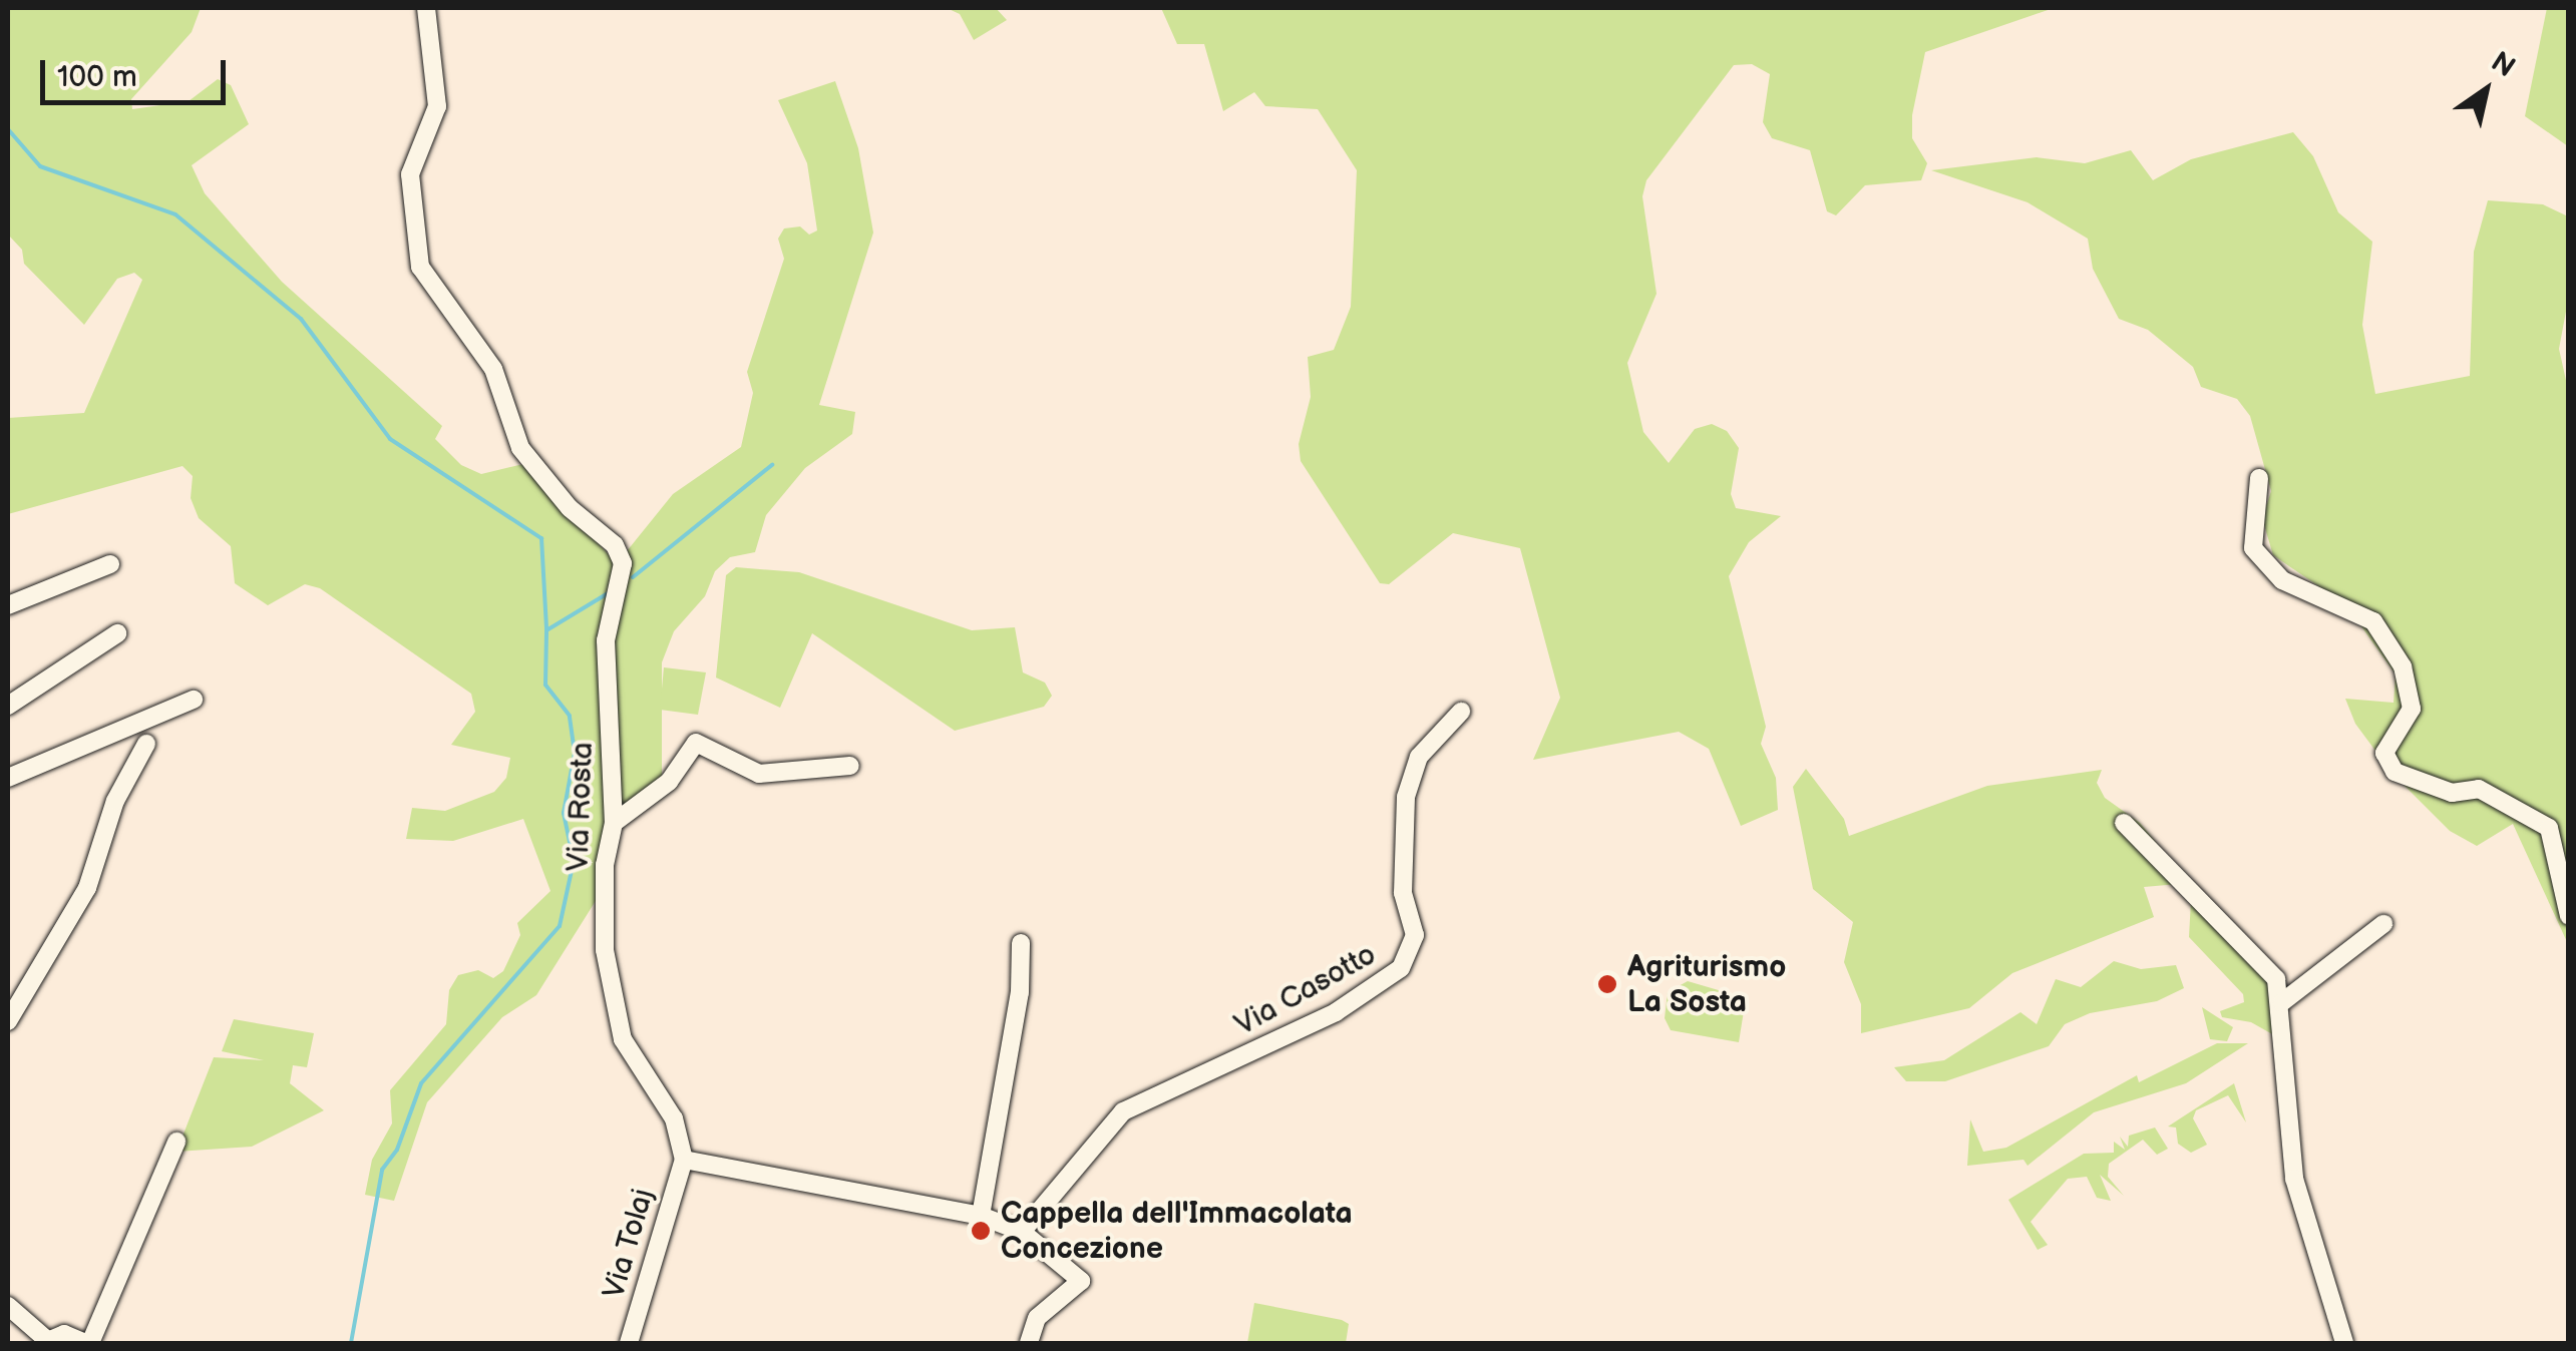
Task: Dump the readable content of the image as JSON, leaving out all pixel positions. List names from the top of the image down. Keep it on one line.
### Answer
{"streets":{"street":["Via Rosta","Via Casotto","Via Tolaj"]},"crossings":[["Via Rosta","Via Tolaj"]],"places":["Agriturismo La Sosta","Cappella dell'Immacolata Concezione"],"scale_bar":"100 m","north":"top right"}
